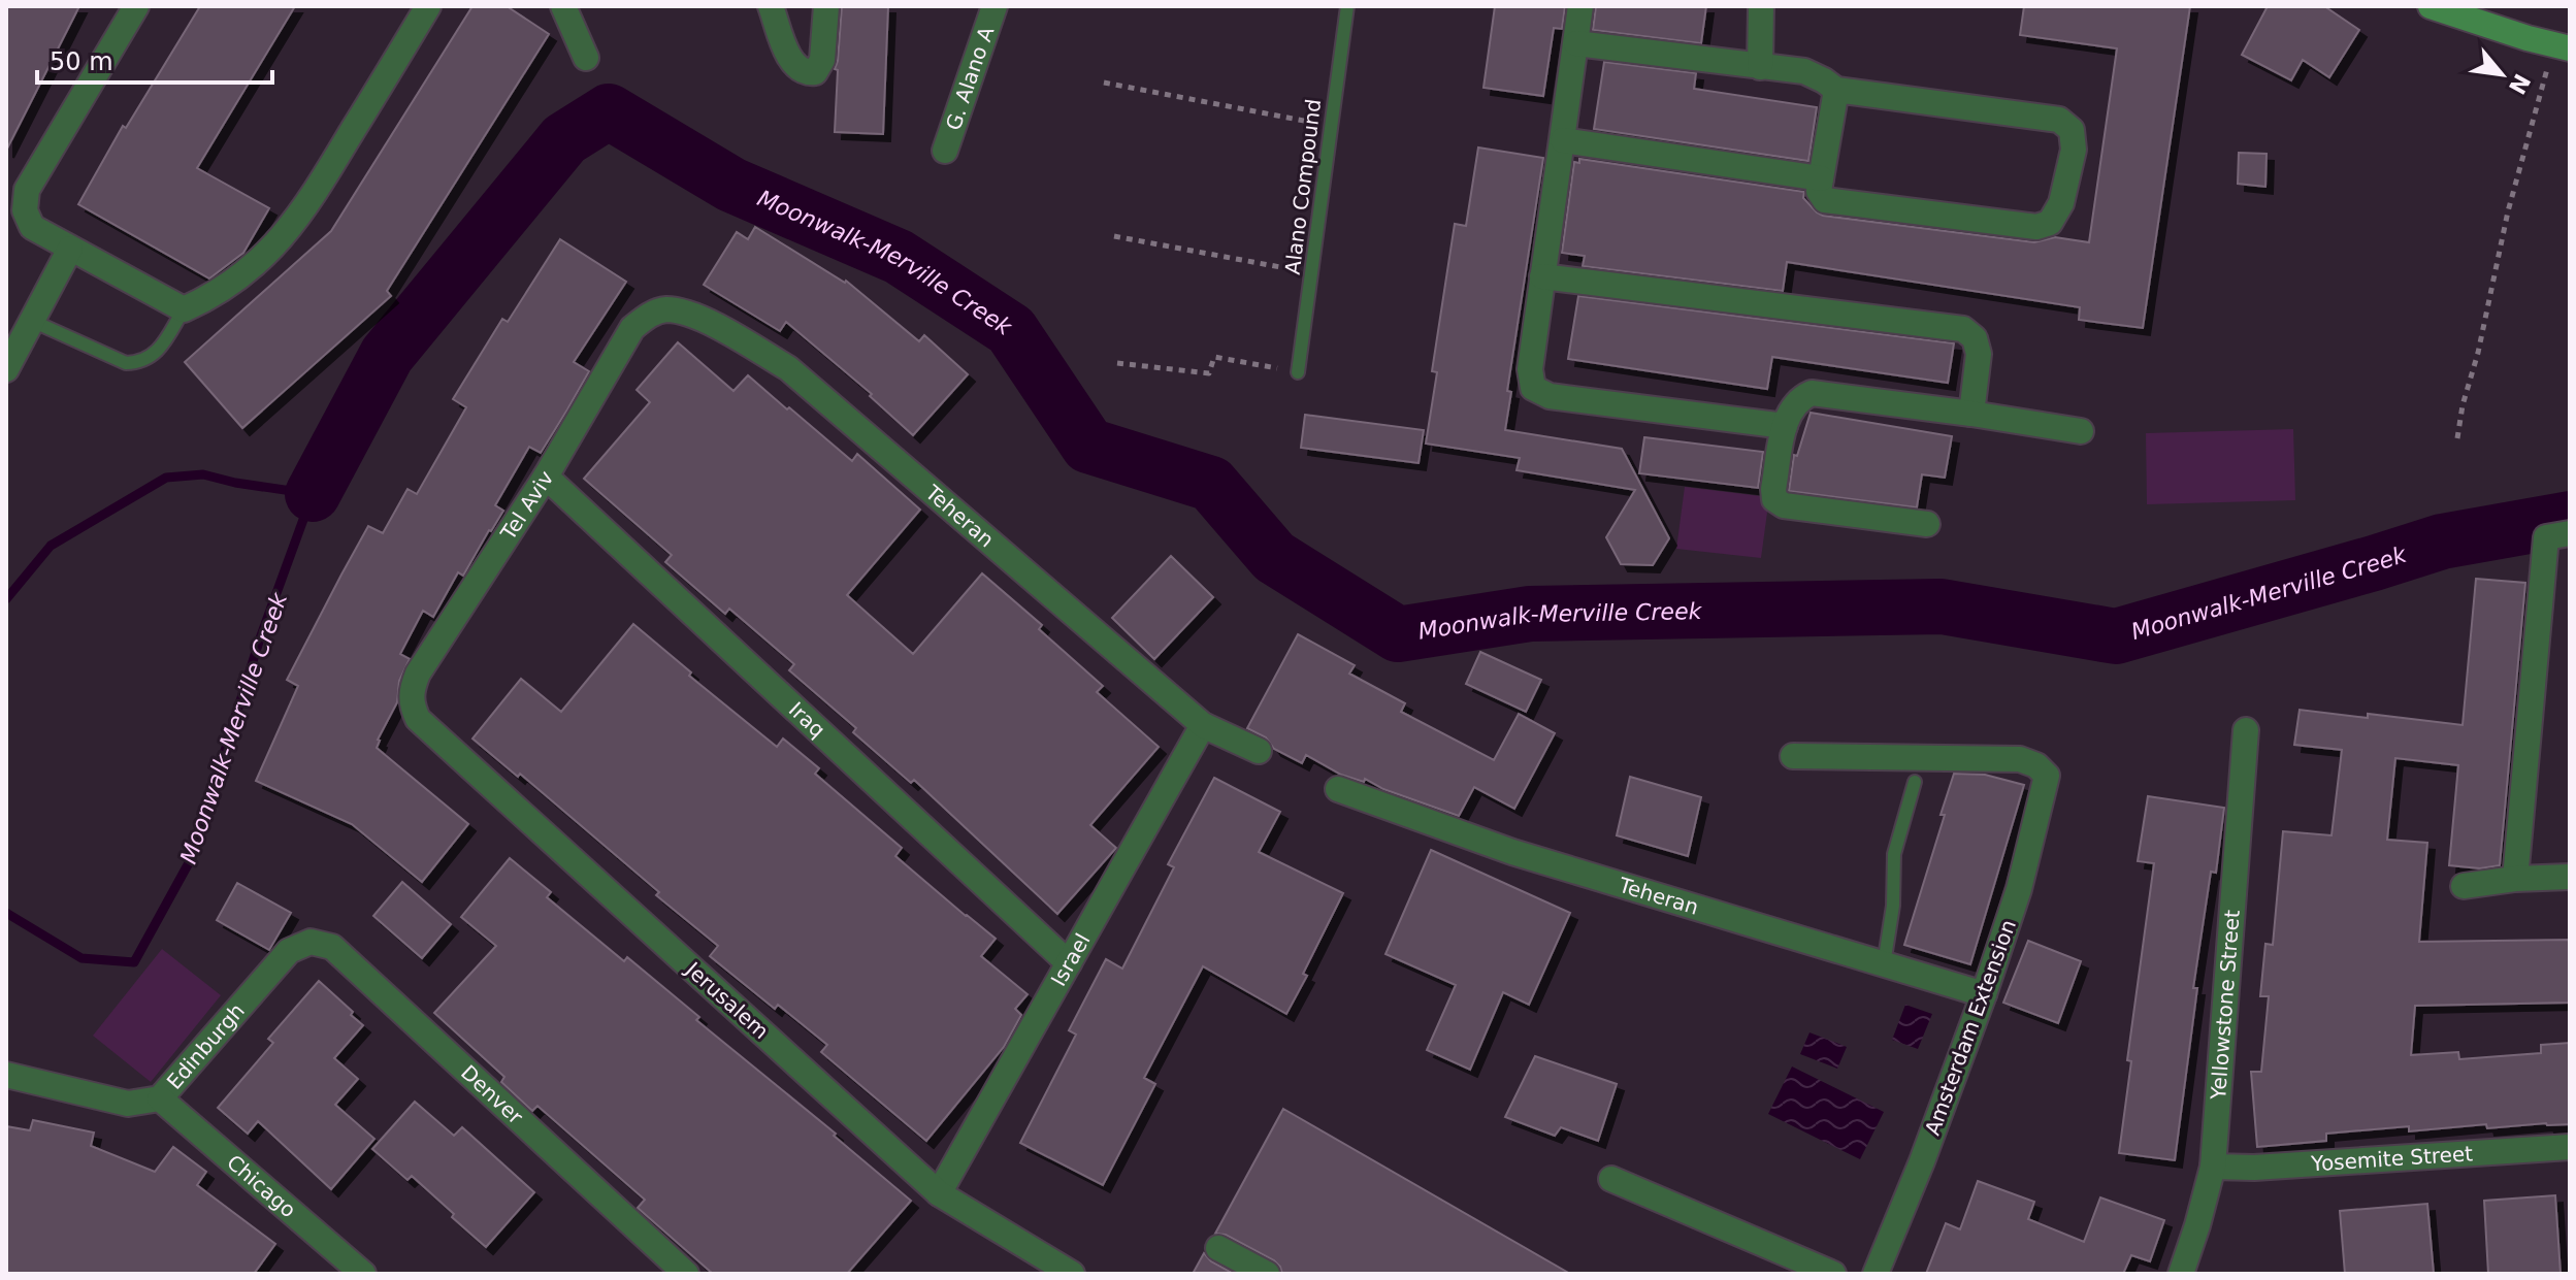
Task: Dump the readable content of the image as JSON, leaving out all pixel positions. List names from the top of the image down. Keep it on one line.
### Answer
{"streets":{"street":["G. Alano A","Tel Aviv","Teheran","Iraq","Israel","Jerusalem","Yellowstone Street","Amsterdam Extension","Edinburgh","Denver","Yosemite Street","Chicago"],"lane":["Alano Compound"]},"crossings":[["Tel Aviv","Teheran"],["Tel Aviv","Iraq"],["Tel Aviv","Jerusalem"],["Teheran","Israel"],["Teheran","Amsterdam Extension"],["Iraq","Israel"],["Israel","Jerusalem"],["Yellowstone Street","Yosemite Street"],["Edinburgh","Denver"],["Edinburgh","Chicago"]],"water":["Moonwalk-Merville Creek"],"scale_bar":"50 m","north":"bottom right"}
